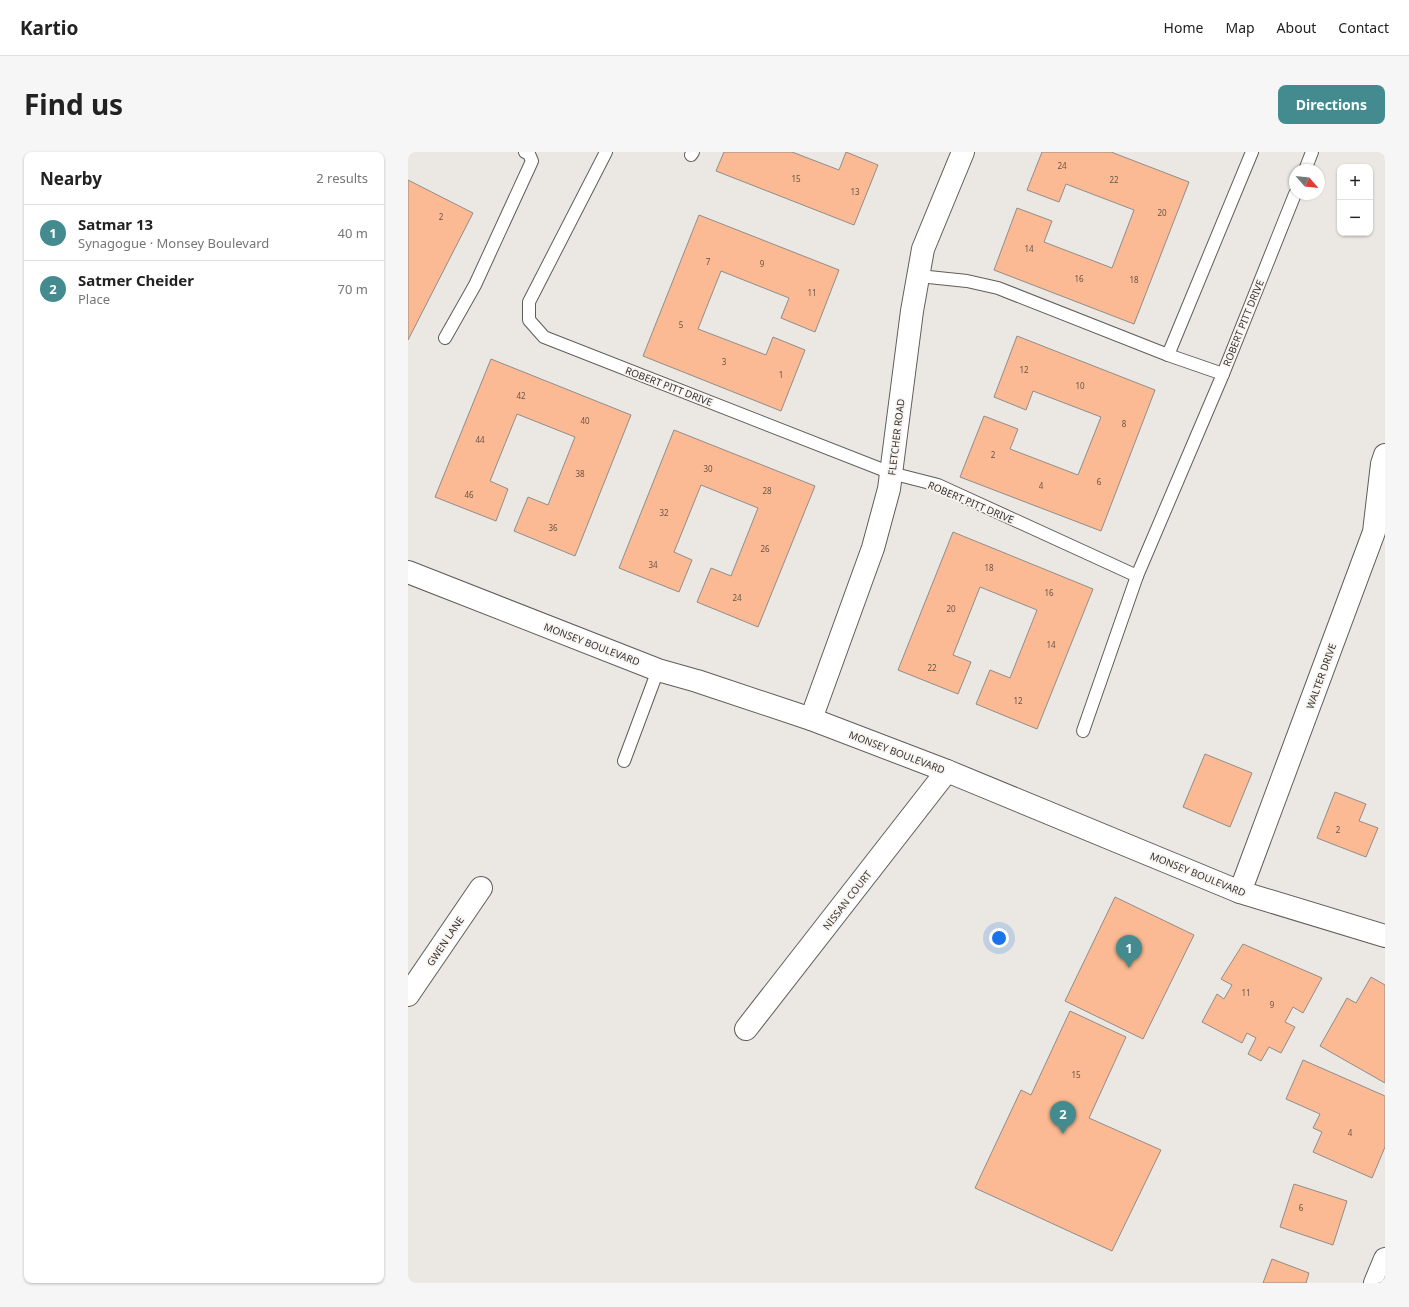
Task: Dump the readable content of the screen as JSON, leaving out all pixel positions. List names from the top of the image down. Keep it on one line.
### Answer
{"streets":{"street":["FLETCHER ROAD","MONSEY BOULEVARD","WALTER DRIVE","NISSAN COURT","GWEN LANE"],"lane":["ROBERT PITT DRIVE"]},"crossings":[["ROBERT PITT DRIVE","FLETCHER ROAD"],["FLETCHER ROAD","MONSEY BOULEVARD"],["MONSEY BOULEVARD","WALTER DRIVE"],["MONSEY BOULEVARD","NISSAN COURT"]],"house_numbers":["24","15","22","13","20","2","14","7","9","16","18","11","5","3","12","1","10","42","40","8","44","2","30","38","6","4","28","46","32","36","26","34","18","16","24","20","14","22","12","2","11","9","15","4","6"],"north":"bottom right","page":{"header":"Kartio","nav":["Home","Map","About","Contact"],"title":"Find us","buttons":"Directions","heading":["Nearby","2 results"],"map_buttons":["+","−"],"list":[{"mark":"1","name":"Satmar 13","note":"Synagogue · Monsey Boulevard","value":"40 m"},{"mark":"2","name":"Satmer Cheider","note":"Place","value":"70 m"}],"pins":["1","2"]}}
